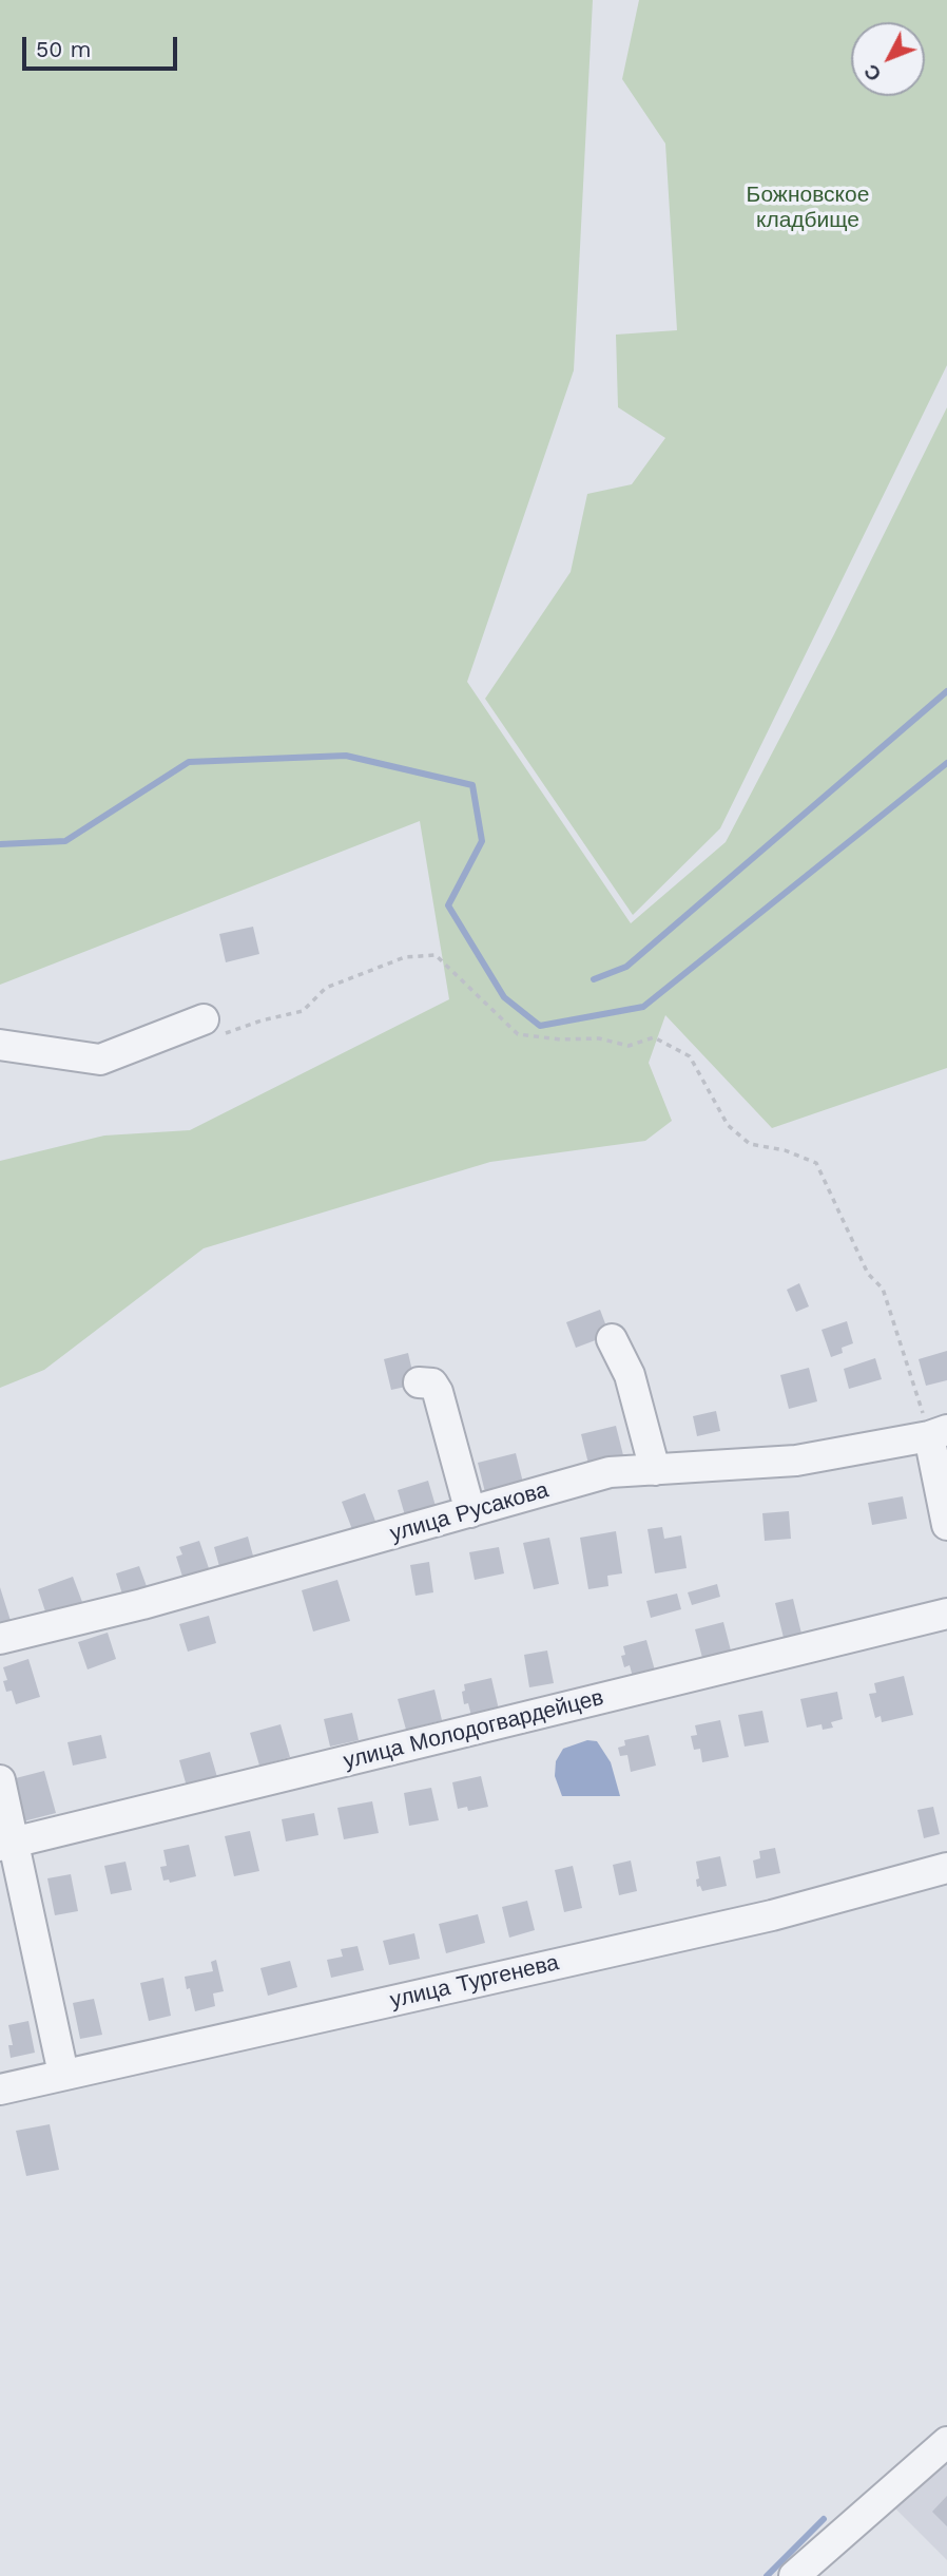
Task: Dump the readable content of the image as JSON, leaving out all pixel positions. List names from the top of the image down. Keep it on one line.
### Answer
{"streets":{"street":["улица Русакова","улица Молодогвардейцев","улица Тургенева"]},"parks":["Божновское кладбище"],"scale_bar":"50 m","north":"bottom left"}
